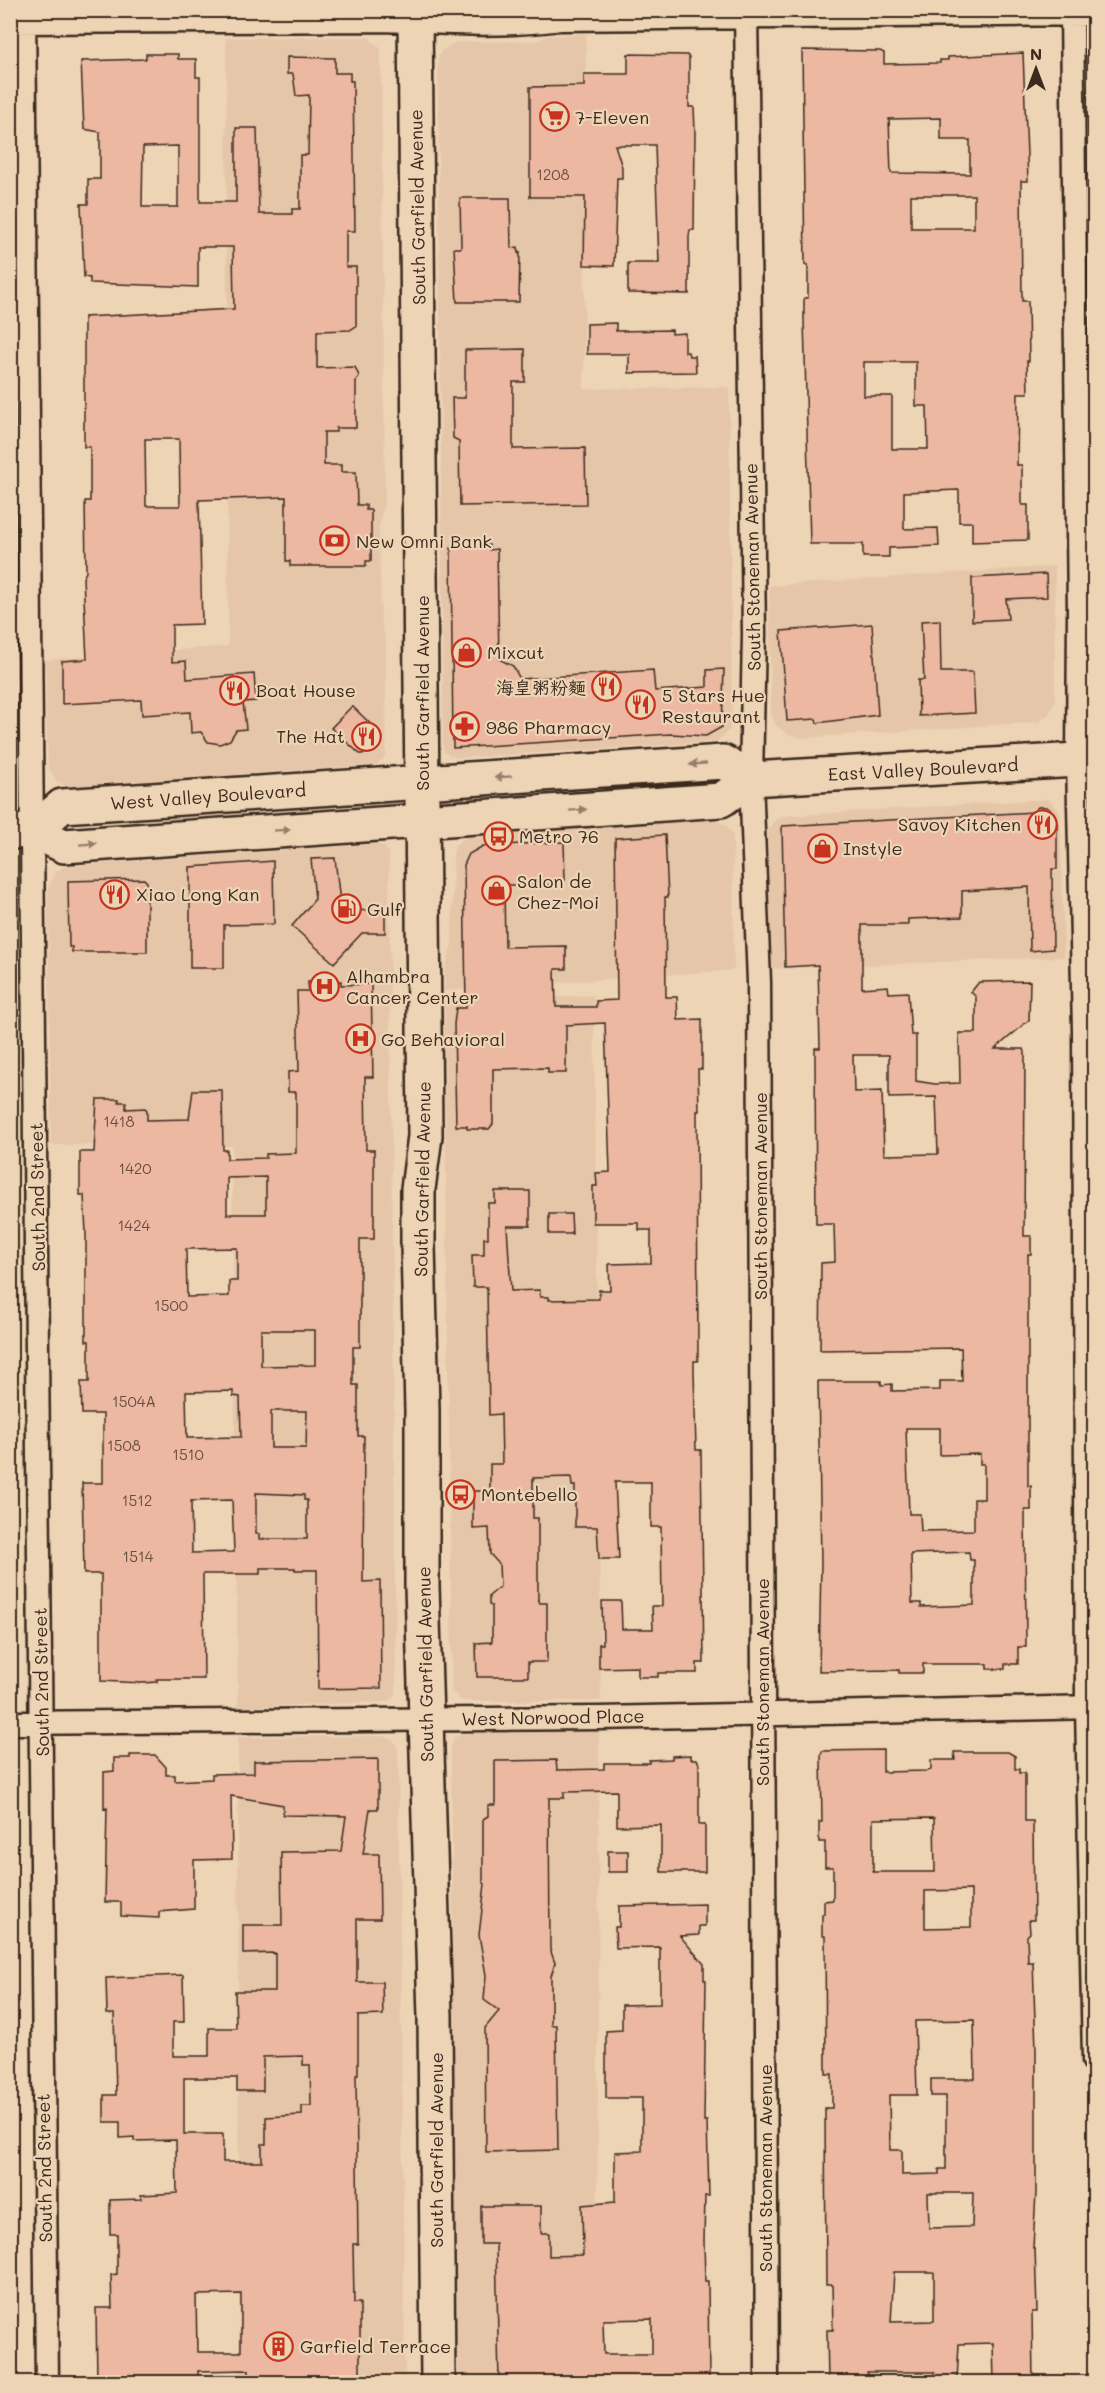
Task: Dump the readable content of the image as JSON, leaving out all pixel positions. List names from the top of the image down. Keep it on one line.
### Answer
{"streets":{"main road":["South Garfield Avenue","East Valley Boulevard","West Valley Boulevard"],"street":["South Stoneman Avenue","South 2nd Street","West Norwood Place"]},"crossings":[["South Garfield Avenue","West Valley Boulevard"],["South Garfield Avenue","West Norwood Place"],["South Stoneman Avenue","East Valley Boulevard"],["South Stoneman Avenue","West Norwood Place"],["West Valley Boulevard","South 2nd Street"],["South 2nd Street","West Norwood Place"]],"places":{"supermarket":["7-Eleven"],"bank":["New Omni Bank"],"shop":["Mixcut","Instyle","Salon de Chez-Moi"],"restaurant":["海皇粥粉麵","Boat House","5 Stars Hue Restaurant","The Hat","Savoy Kitchen","Xiao Long Kan"],"pharmacy":["986 Pharmacy"],"bus stop":["Metro 76","Montebello"],"fuel station":["Gulf"],"hospital":["Alhambra Cancer Center","Go Behavioral"],"building":["Garfield Terrace"]},"house_numbers":["1208","1418","1420","1424","1500","1504A","1508","1510","1512","1514"],"north":"top"}
